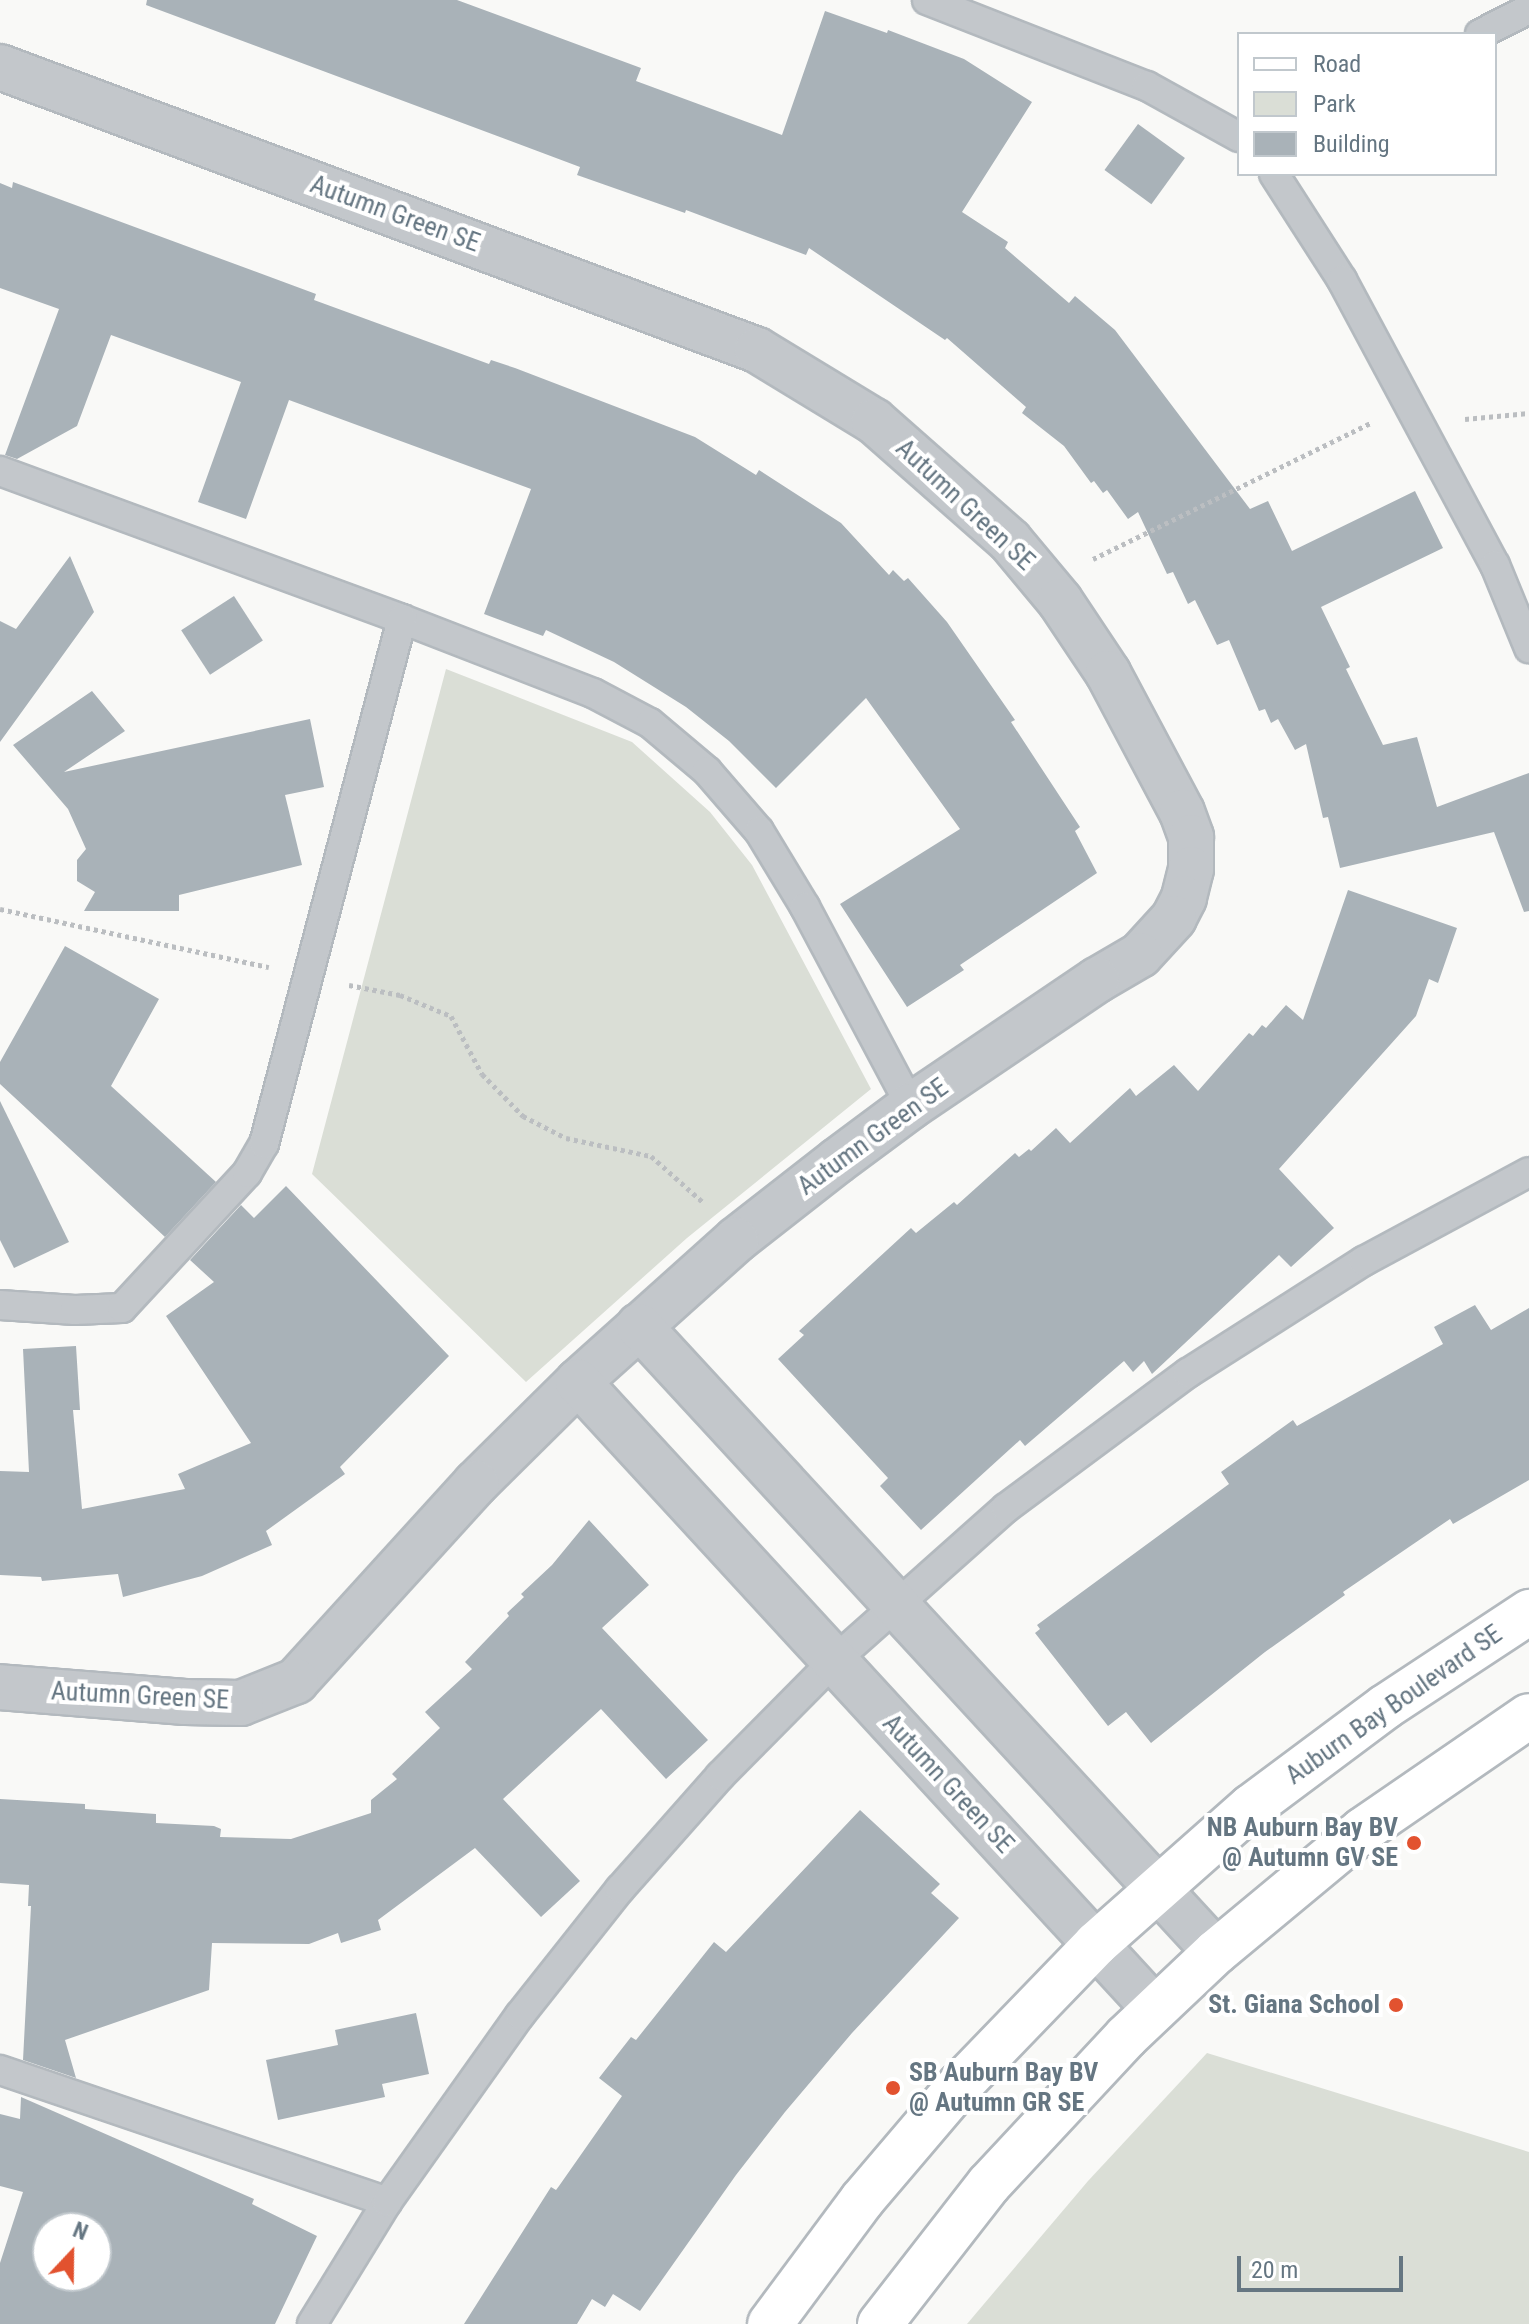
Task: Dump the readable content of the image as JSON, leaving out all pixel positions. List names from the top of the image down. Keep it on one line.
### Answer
{"streets":{"street":["Autumn Green SE","Auburn Bay Boulevard SE"]},"crossings":[["Autumn Green SE","Auburn Bay Boulevard SE"]],"places":["NB Auburn Bay BV @ Autumn GV SE","St. Giana School","SB Auburn Bay BV @ Autumn GR SE"],"legend":["Road","Park","Building"],"scale_bar":"20 m","north":"top"}
